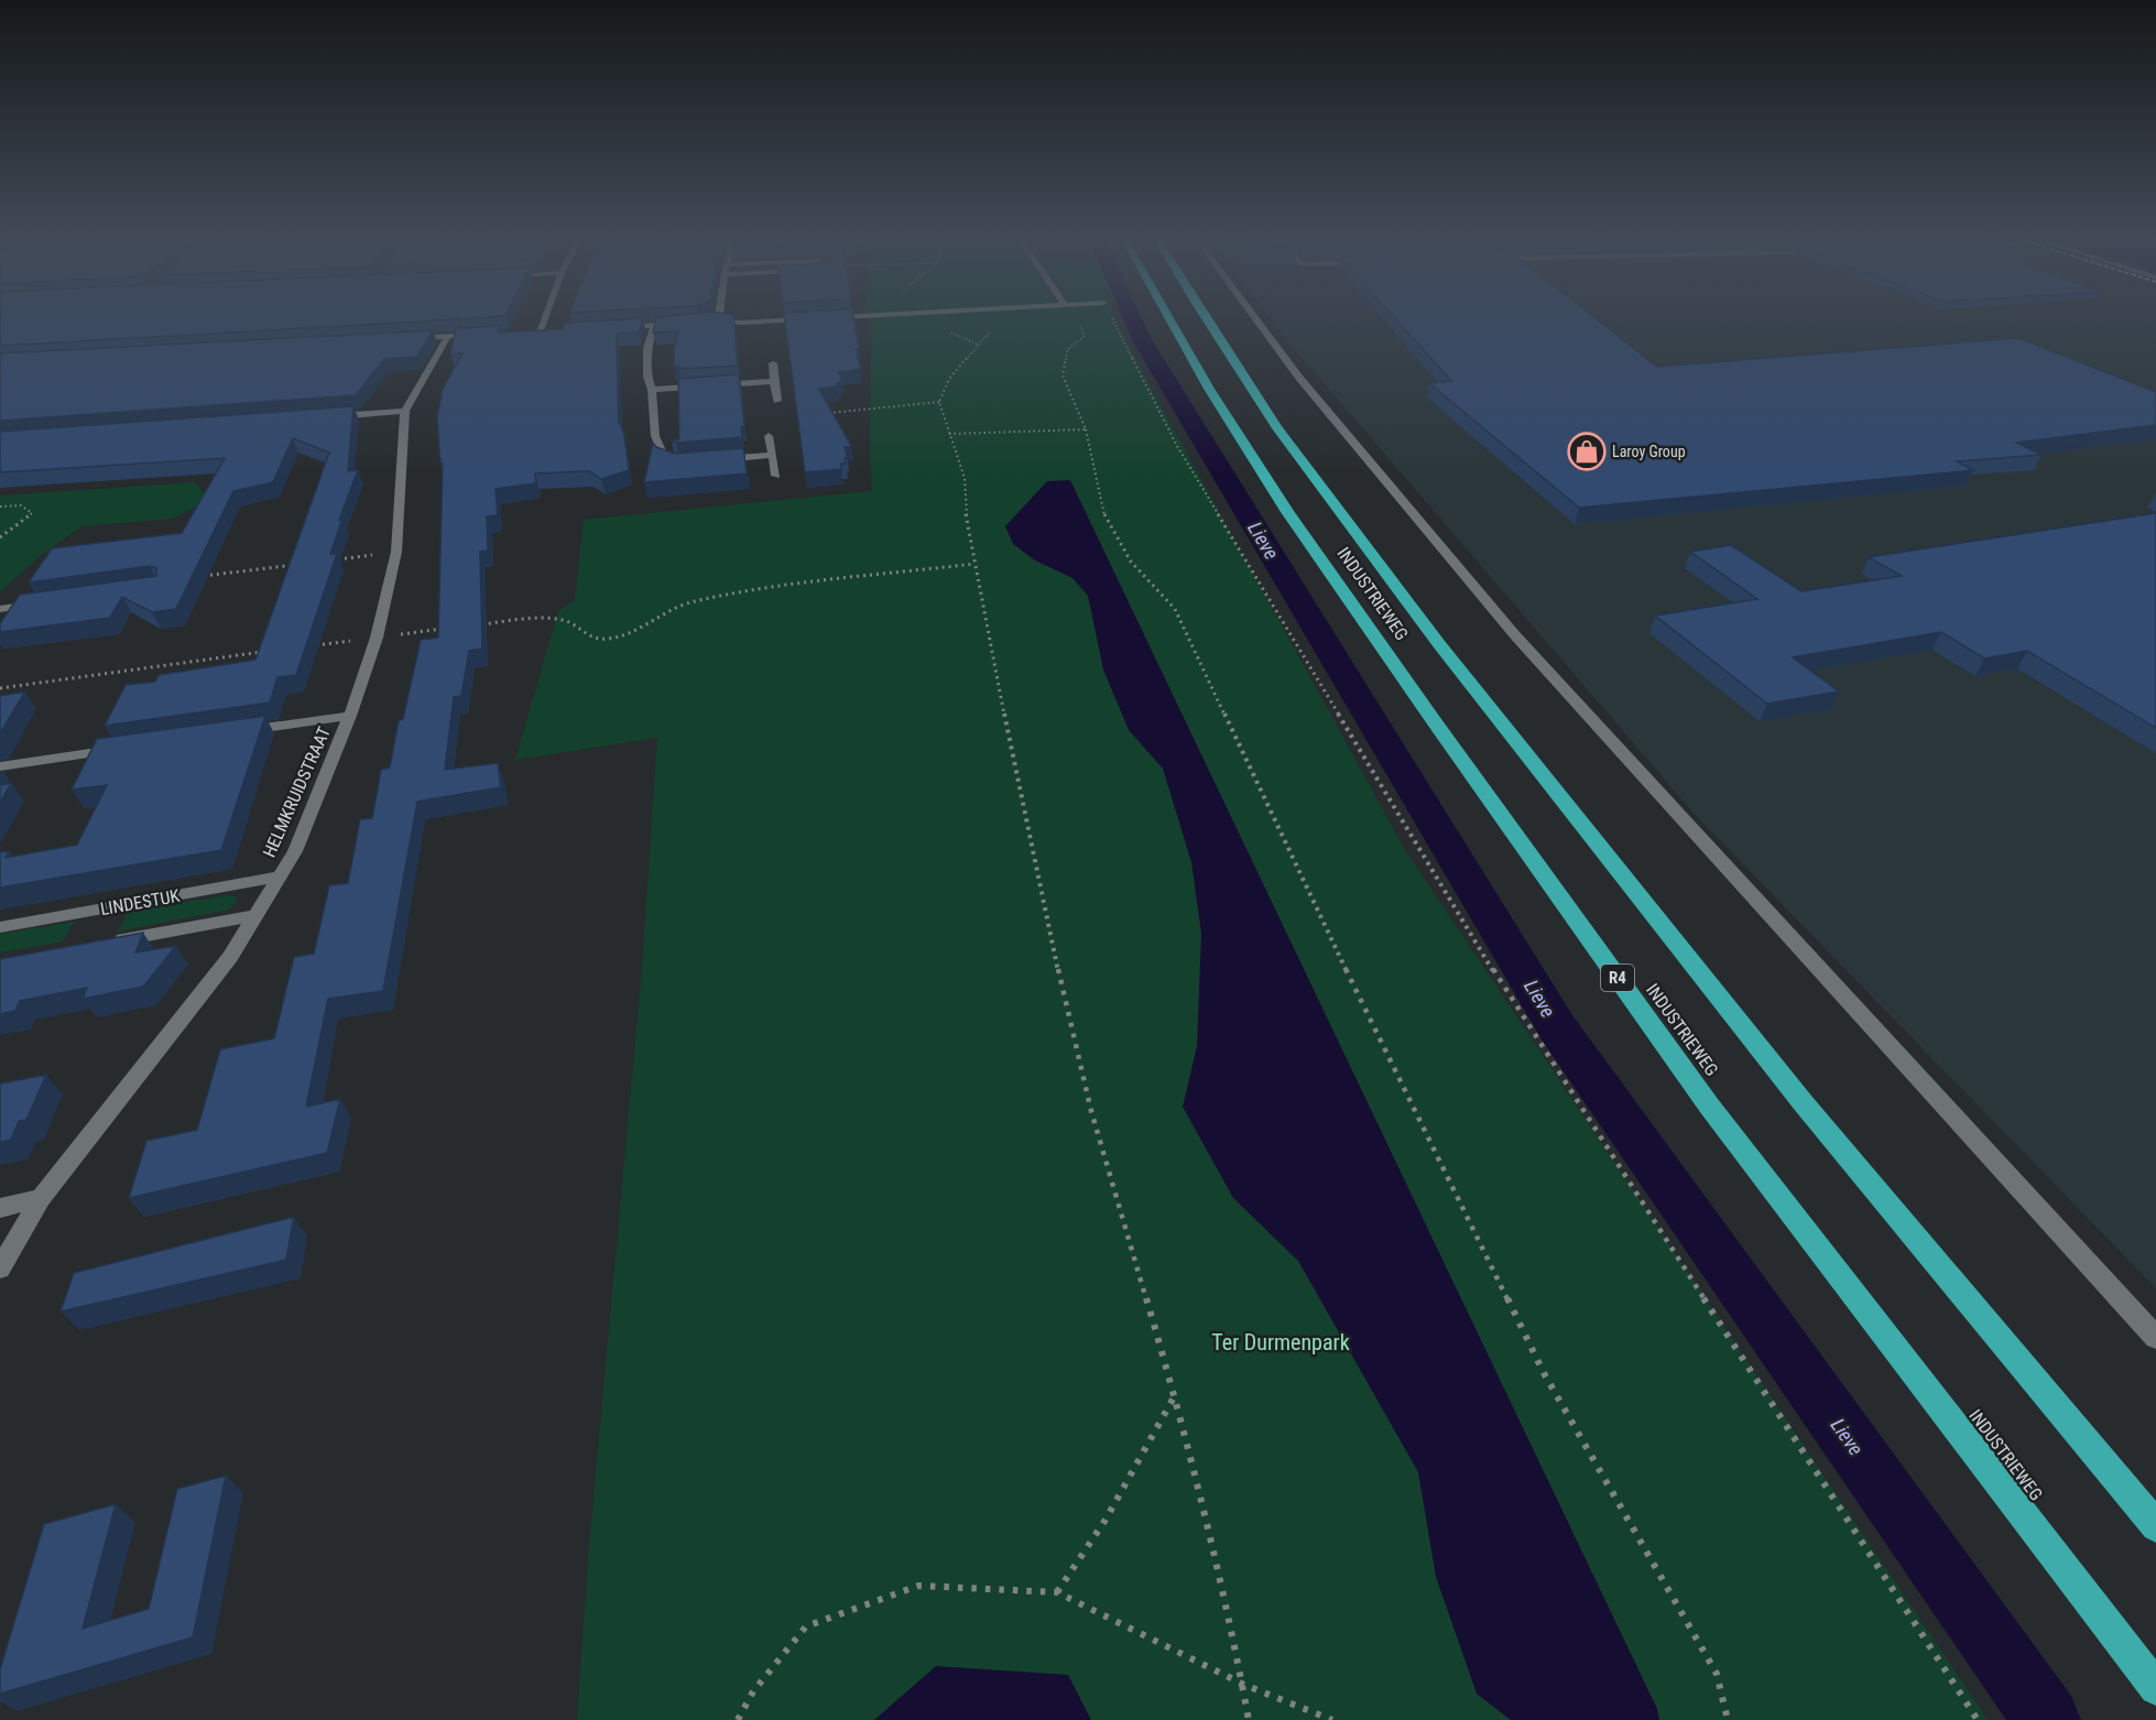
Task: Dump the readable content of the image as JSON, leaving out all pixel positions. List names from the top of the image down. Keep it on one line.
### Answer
{"streets":{"highway":["INDUSTRIEWEG","R4"],"street":["HELMKRUIDSTRAAT","LINDESTUK"]},"crossings":[["HELMKRUIDSTRAAT","LINDESTUK"]],"water":["Lieve"],"parks":["Ter Durmenpark"],"places":{"shop":["Laroy Group"]}}
